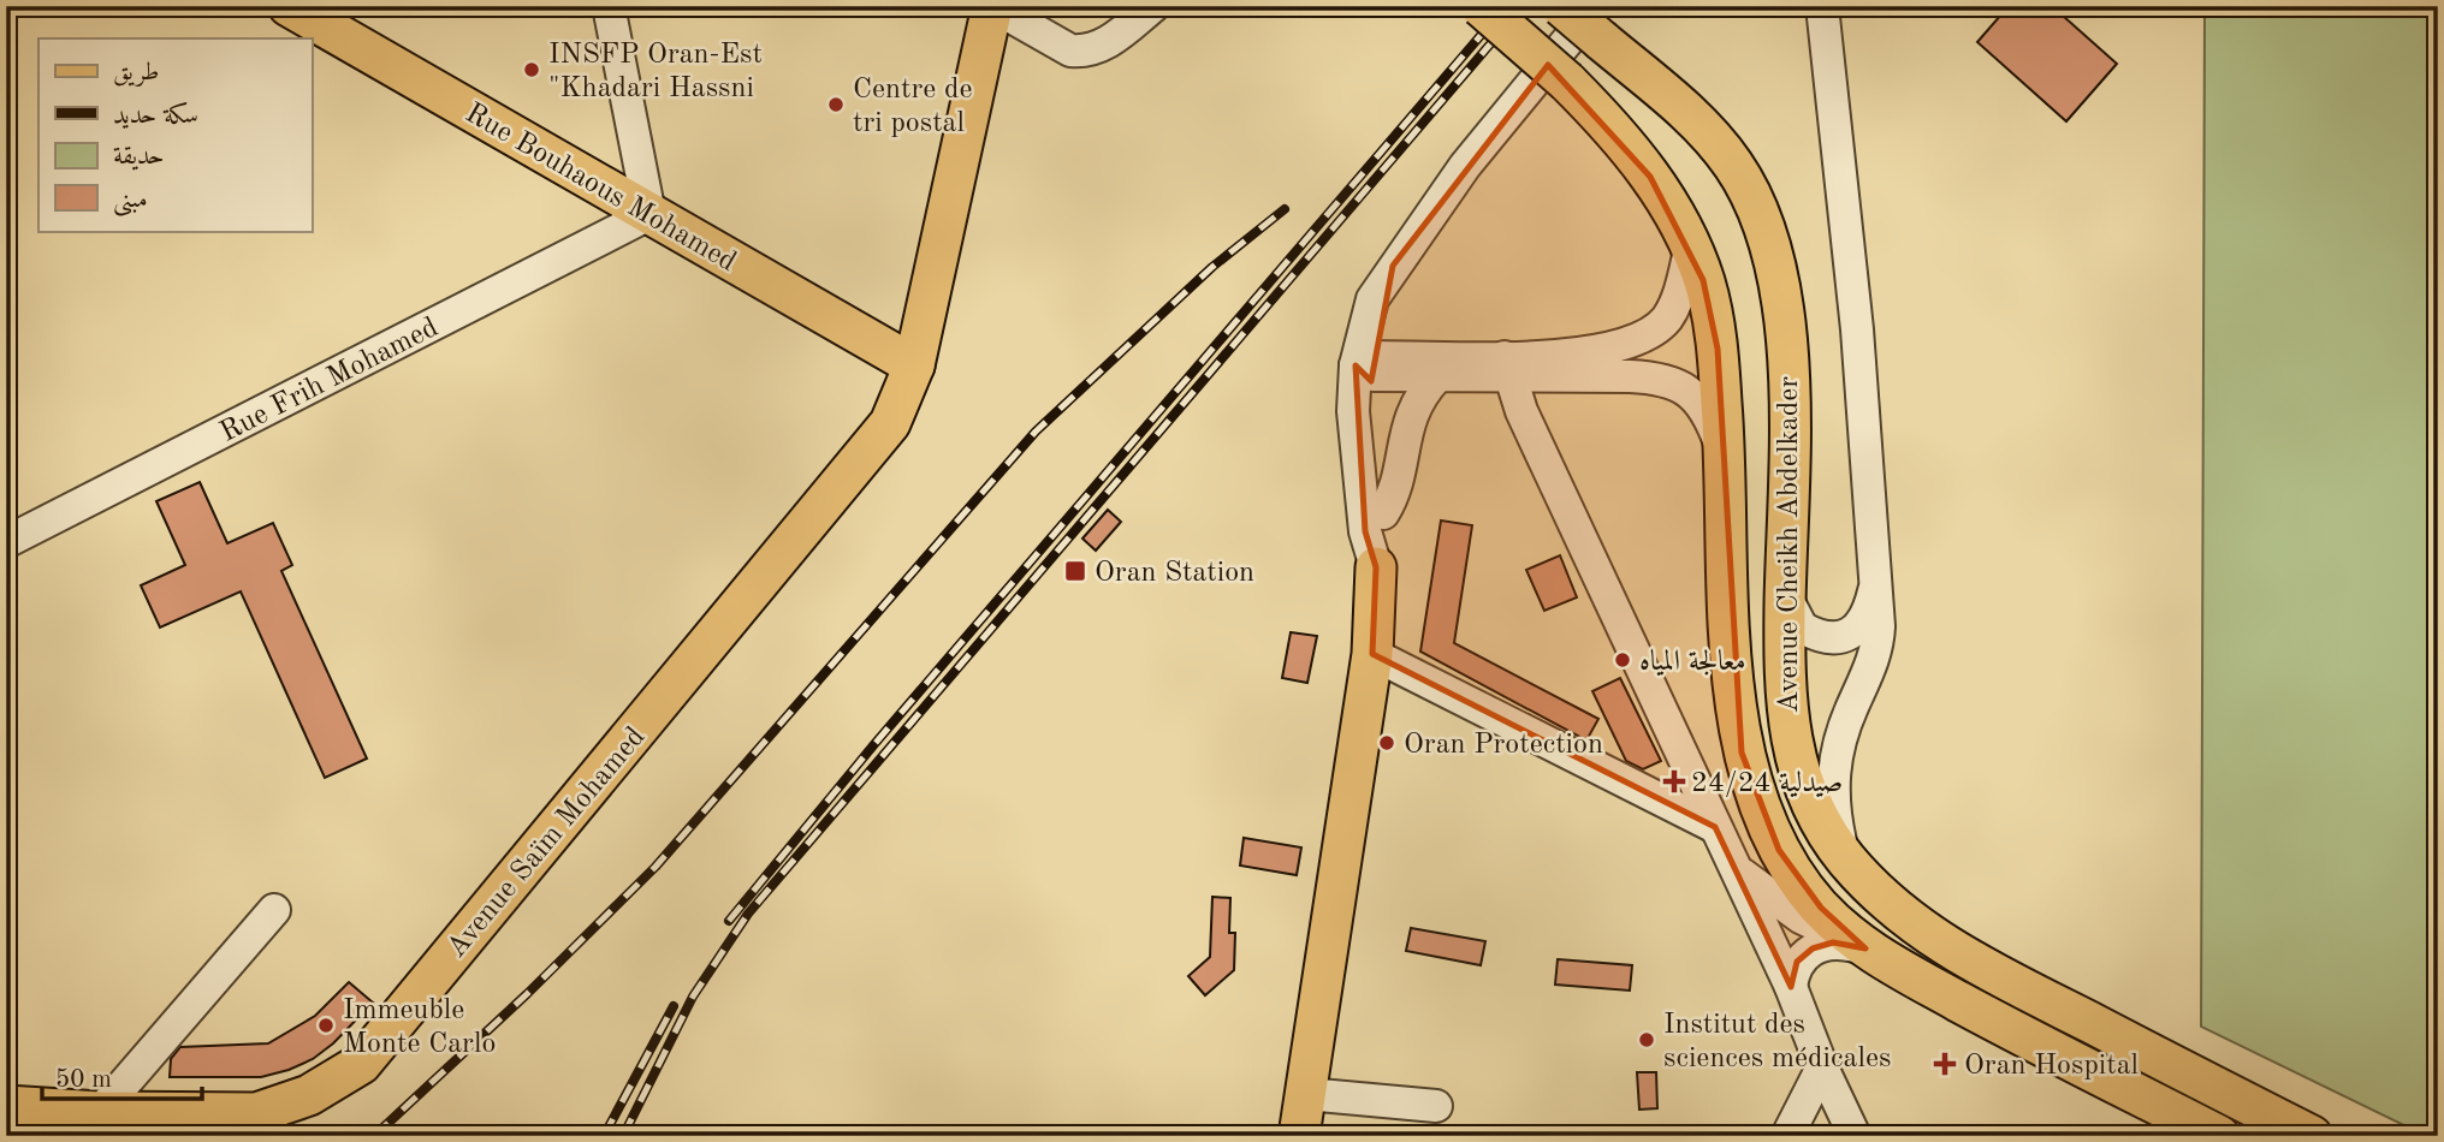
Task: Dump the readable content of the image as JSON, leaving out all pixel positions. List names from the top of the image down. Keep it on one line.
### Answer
{"streets":{"main road":["Rue Bouhaous Mohamed","Avenue Cheikh Abdelkader","Avenue Saïm Mohamed"],"street":["Rue Frih Mohamed"]},"crossings":[["Rue Bouhaous Mohamed","Rue Frih Mohamed"],["Rue Bouhaous Mohamed","Avenue Saïm Mohamed"]],"places":{"other":["INSFP Oran-Est \"Khadari Hassni","Centre de tri postal","معالجة المياه","Oran Protection","Immeuble Monte Carlo","Institut des sciences médicales"],"transit":["Oran Station"],"health":["صيدلية 24/24","Oran Hospital"]},"legend":["طريق","سكة حديد","حديقة","مبنى"],"scale_bar":"50 m"}
